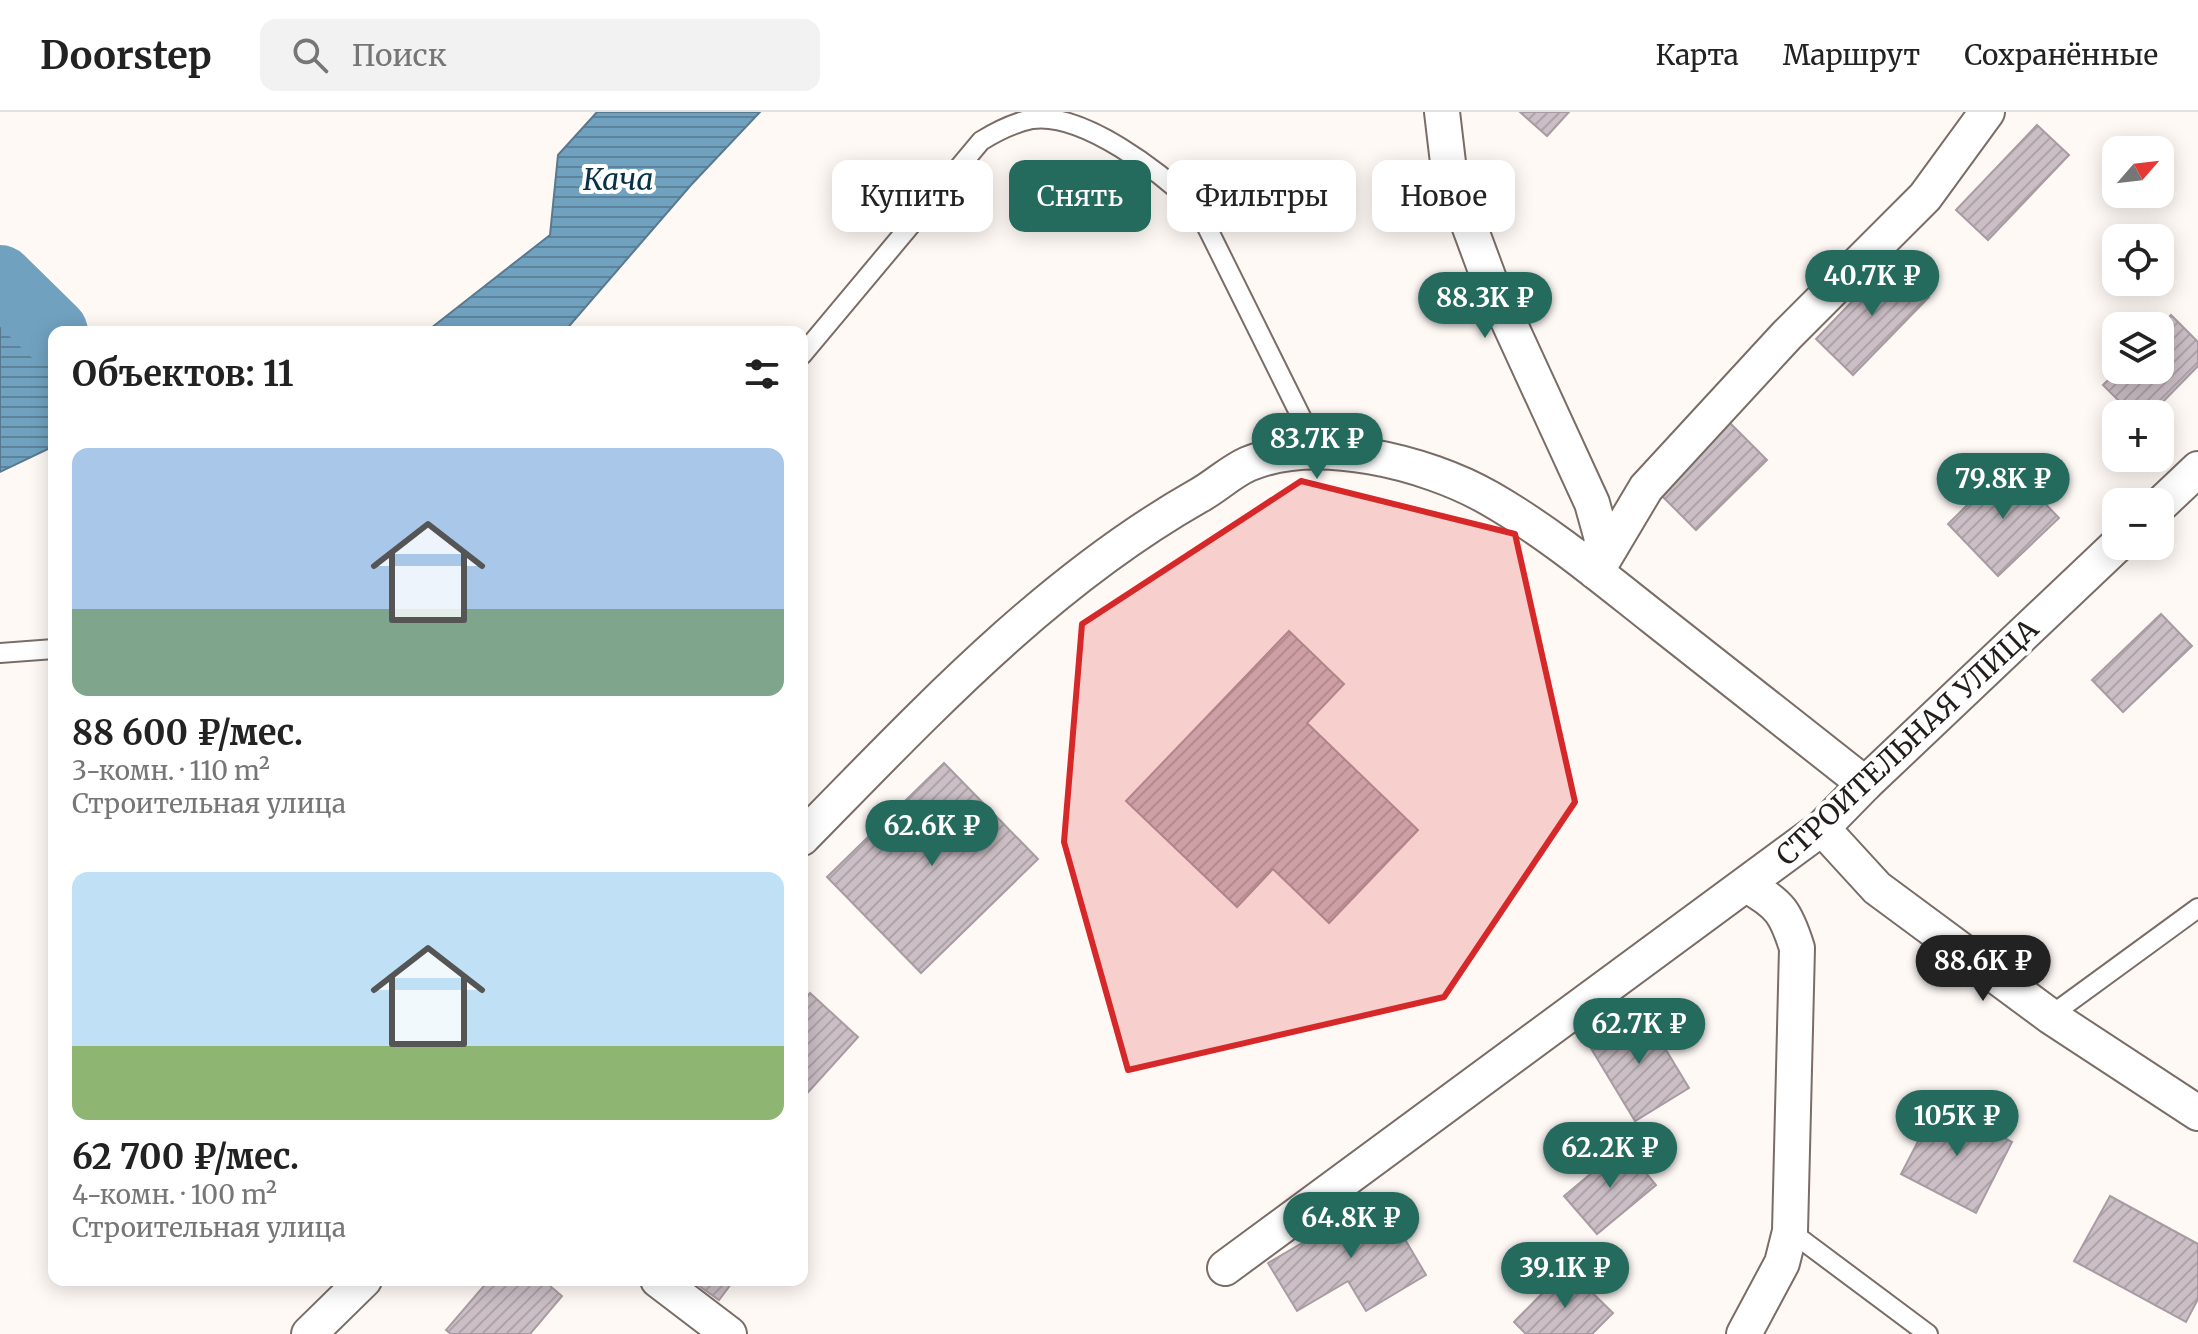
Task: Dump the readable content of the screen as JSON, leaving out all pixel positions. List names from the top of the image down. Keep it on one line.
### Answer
{"streets":{"street":["СТРОИТЕЛЬНАЯ УЛИЦА"]},"water":["Кача"],"north":"top right","page":{"header":"Doorstep","search":"Поиск","nav":["Карта","Маршрут","Сохранённые"],"map_buttons":["+","−"],"chip":["Купить","Снять","Фильтры","Новое"],"price":["40.7K ₽","88.3K ₽","83.7K ₽","79.8K ₽","62.6K ₽","88.6K ₽","62.7K ₽","105K ₽","62.2K ₽","64.8K ₽","39.1K ₽"],"heading":"Объектов: 11","list":[{"name":"88 600 ₽/мес.","note":"3-комн. · 110 m² · Строительная улица"},{"name":"62 700 ₽/мес.","note":"4-комн. · 100 m² · Строительная улица"}]}}
